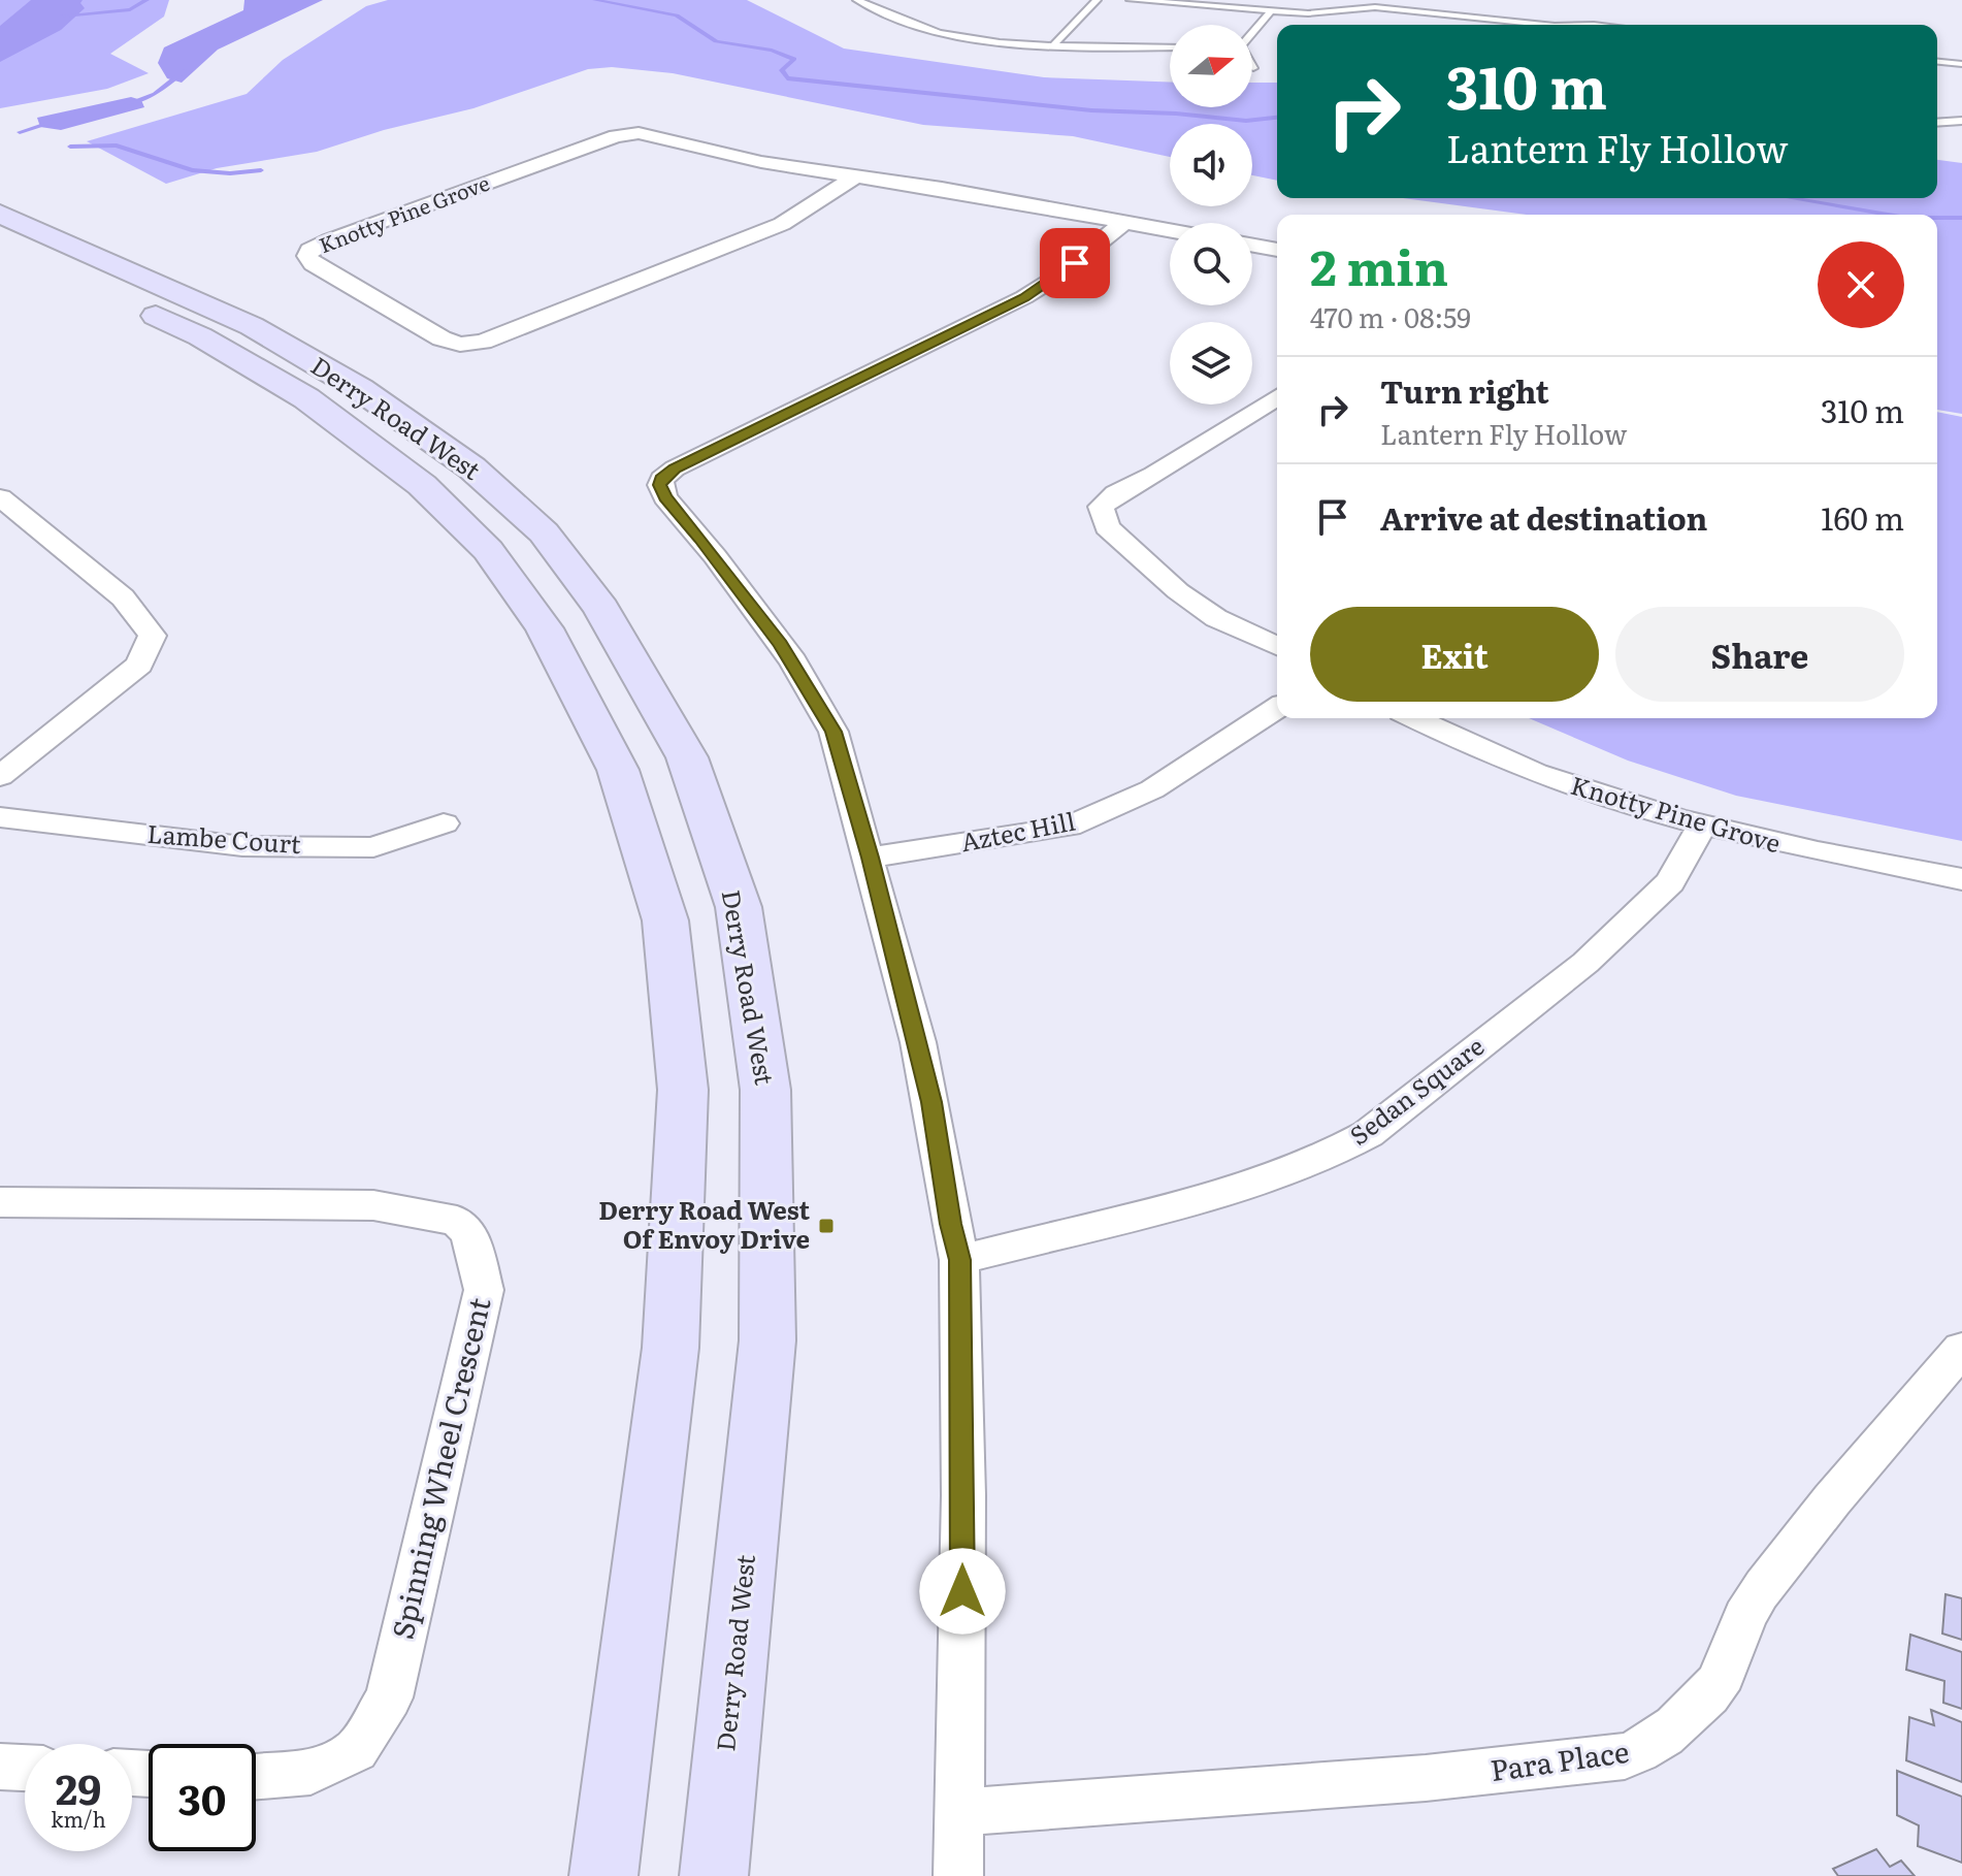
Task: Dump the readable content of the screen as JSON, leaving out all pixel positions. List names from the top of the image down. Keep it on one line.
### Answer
{"streets":{"main road":["Derry Road West"],"street":["Knotty Pine Grove","Aztec Hill","Lambe Court","Sedan Square","Spinning Wheel Crescent","Para Place"]},"crossings":[["Knotty Pine Grove","Sedan Square"]],"places":{"transit":["Derry Road West Of Envoy Drive"]},"north":"right","page":{"turn":["310 m","Lantern Fly Hollow"],"heading":["2 min","470 m · 08:59"],"list":[{"name":"Turn right","note":"Lantern Fly Hollow","value":"310 m"},{"name":"Arrive at destination","value":"160 m"}],"buttons":["Exit","Share"],"speed":"29 km/h","limit":"30"}}
